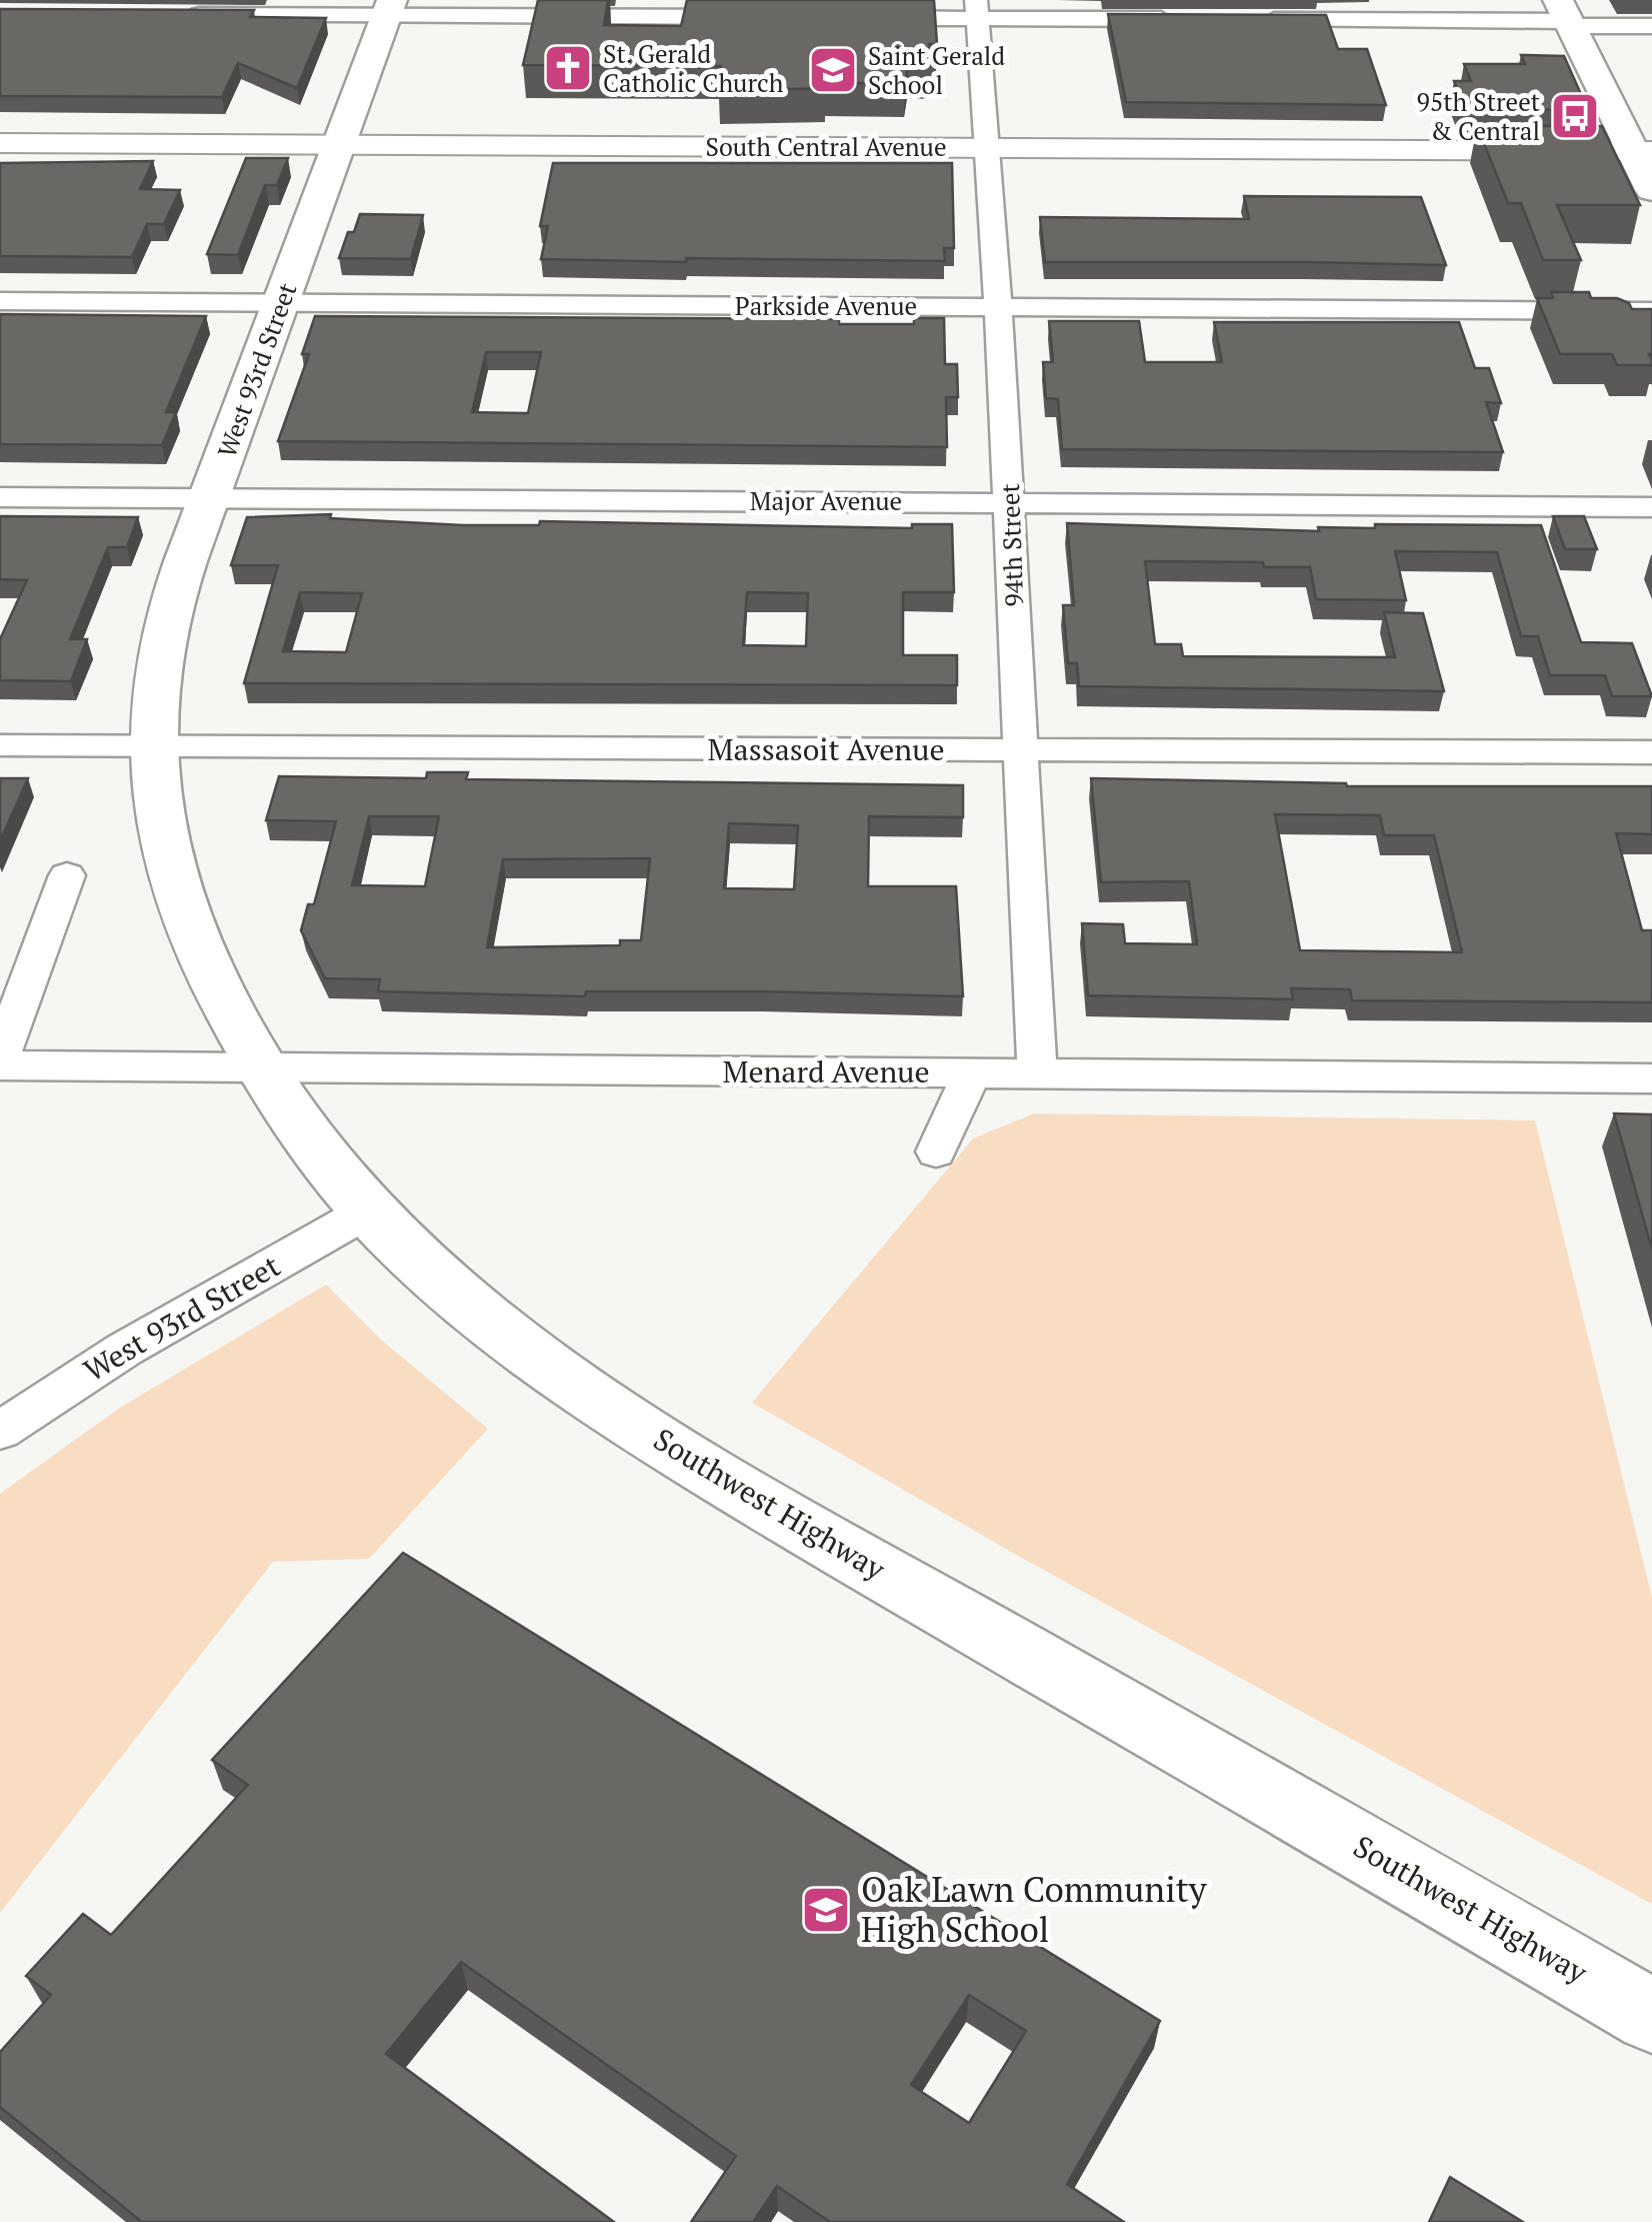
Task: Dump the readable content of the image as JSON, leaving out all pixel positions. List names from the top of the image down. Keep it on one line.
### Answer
{"streets":{"main road":["West 93rd Street","Southwest Highway"],"street":["South Central Avenue","Parkside Avenue","Major Avenue","94th Street","Massasoit Avenue","Menard Avenue"]},"crossings":[["South Central Avenue","West 93rd Street"],["South Central Avenue","94th Street"],["Parkside Avenue","West 93rd Street"],["Parkside Avenue","94th Street"],["West 93rd Street","Major Avenue"],["West 93rd Street","Massasoit Avenue"],["West 93rd Street","Southwest Highway"],["Major Avenue","94th Street"],["94th Street","Massasoit Avenue"],["94th Street","Menard Avenue"],["Massasoit Avenue","Southwest Highway"],["Menard Avenue","Southwest Highway"]],"places":{"church":["St. Gerald Catholic Church"],"school or university":["Saint Gerald School","Oak Lawn Community High School"],"bus stop":["95th Street & Central"]}}
